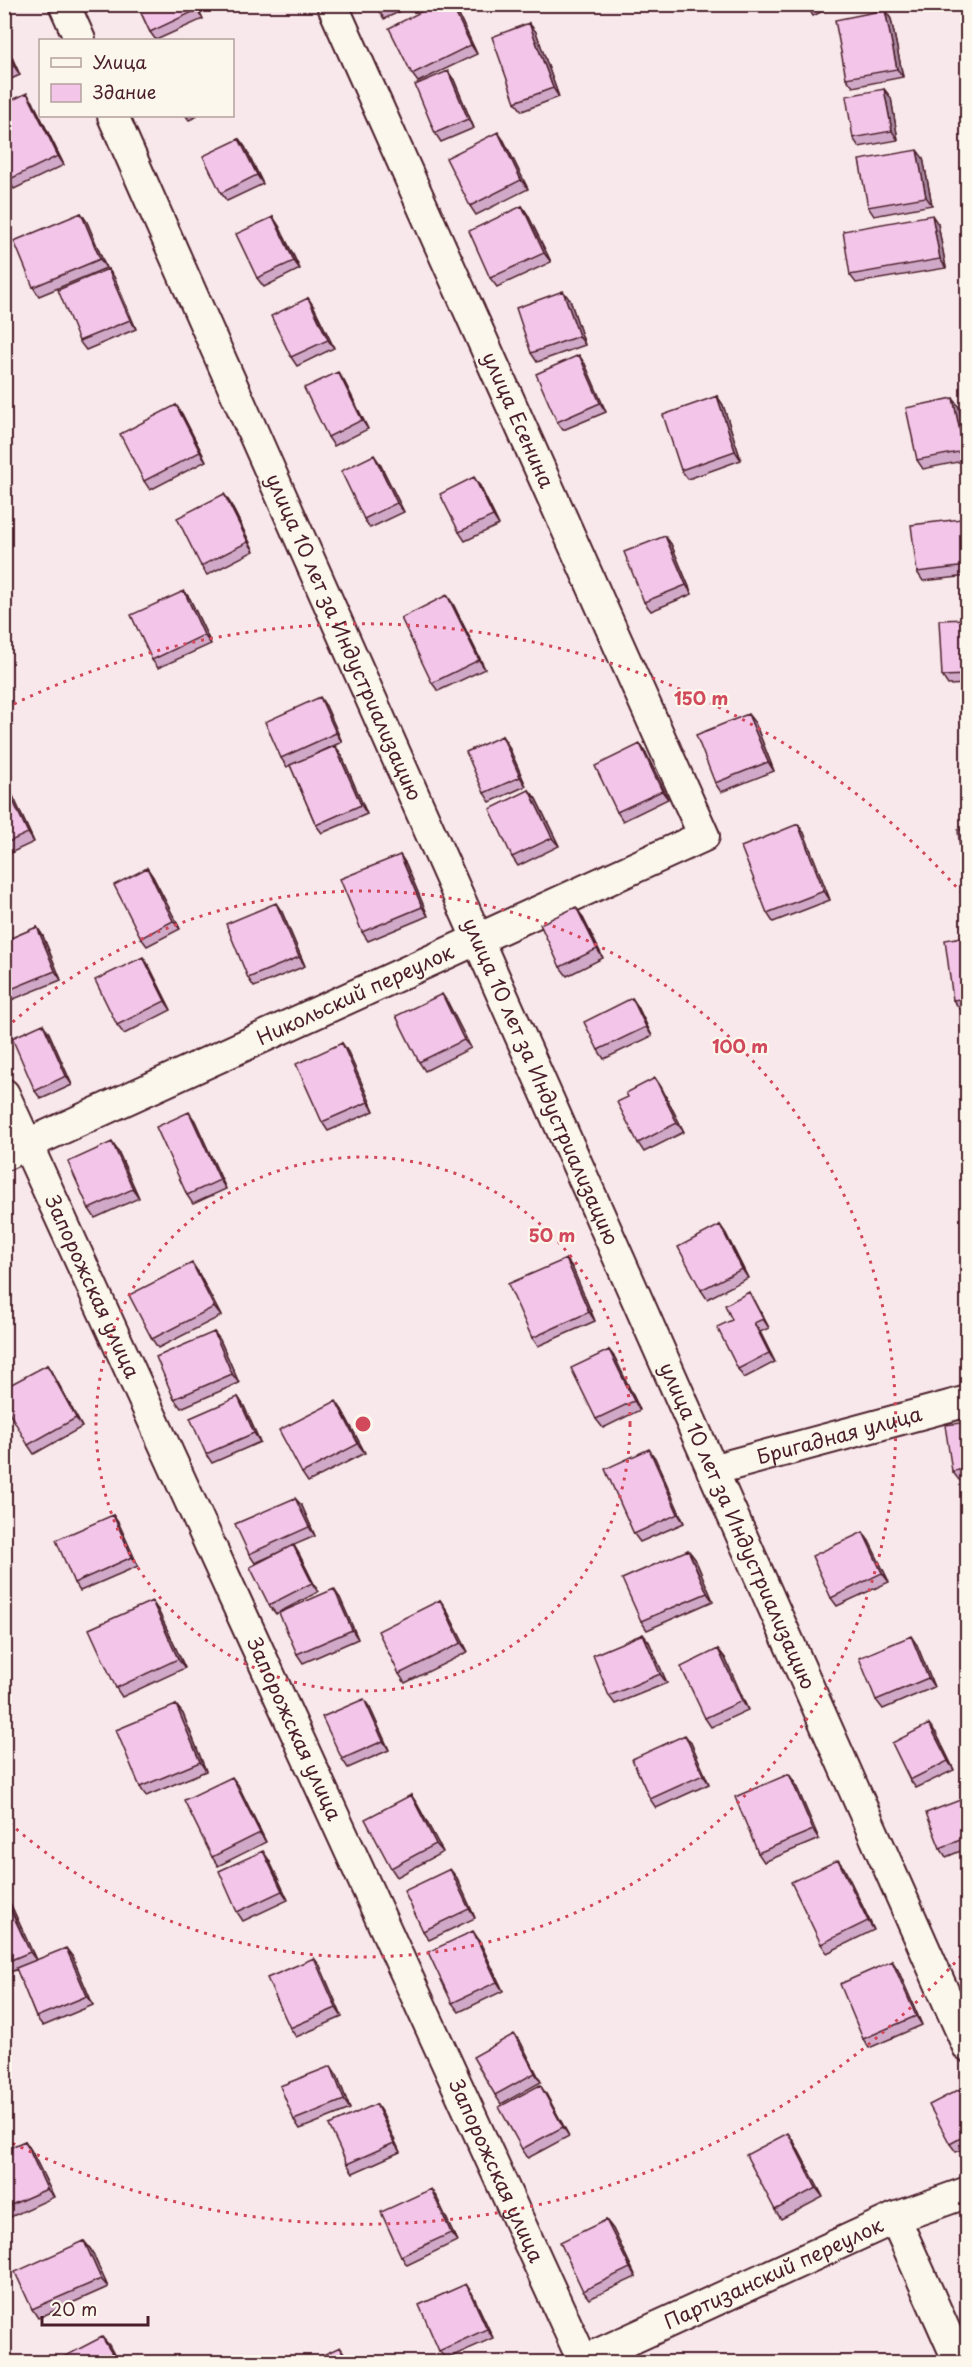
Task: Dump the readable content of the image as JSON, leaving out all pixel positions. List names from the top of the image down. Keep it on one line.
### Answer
{"streets":{"street":["улица Есенина","улица 10 лет за Индустриализацию","Никольский переулок","Запорожская улица","Бригадная улица","Партизанский переулок"]},"crossings":[["улица Есенина","Никольский переулок"],["улица 10 лет за Индустриализацию","Никольский переулок"],["улица 10 лет за Индустриализацию","Бригадная улица"],["Никольский переулок","Запорожская улица"],["Запорожская улица","Партизанский переулок"]],"legend":["Улица","Здание"],"scale_bar":"20 m","rings":["150 m","100 m","50 m"]}
